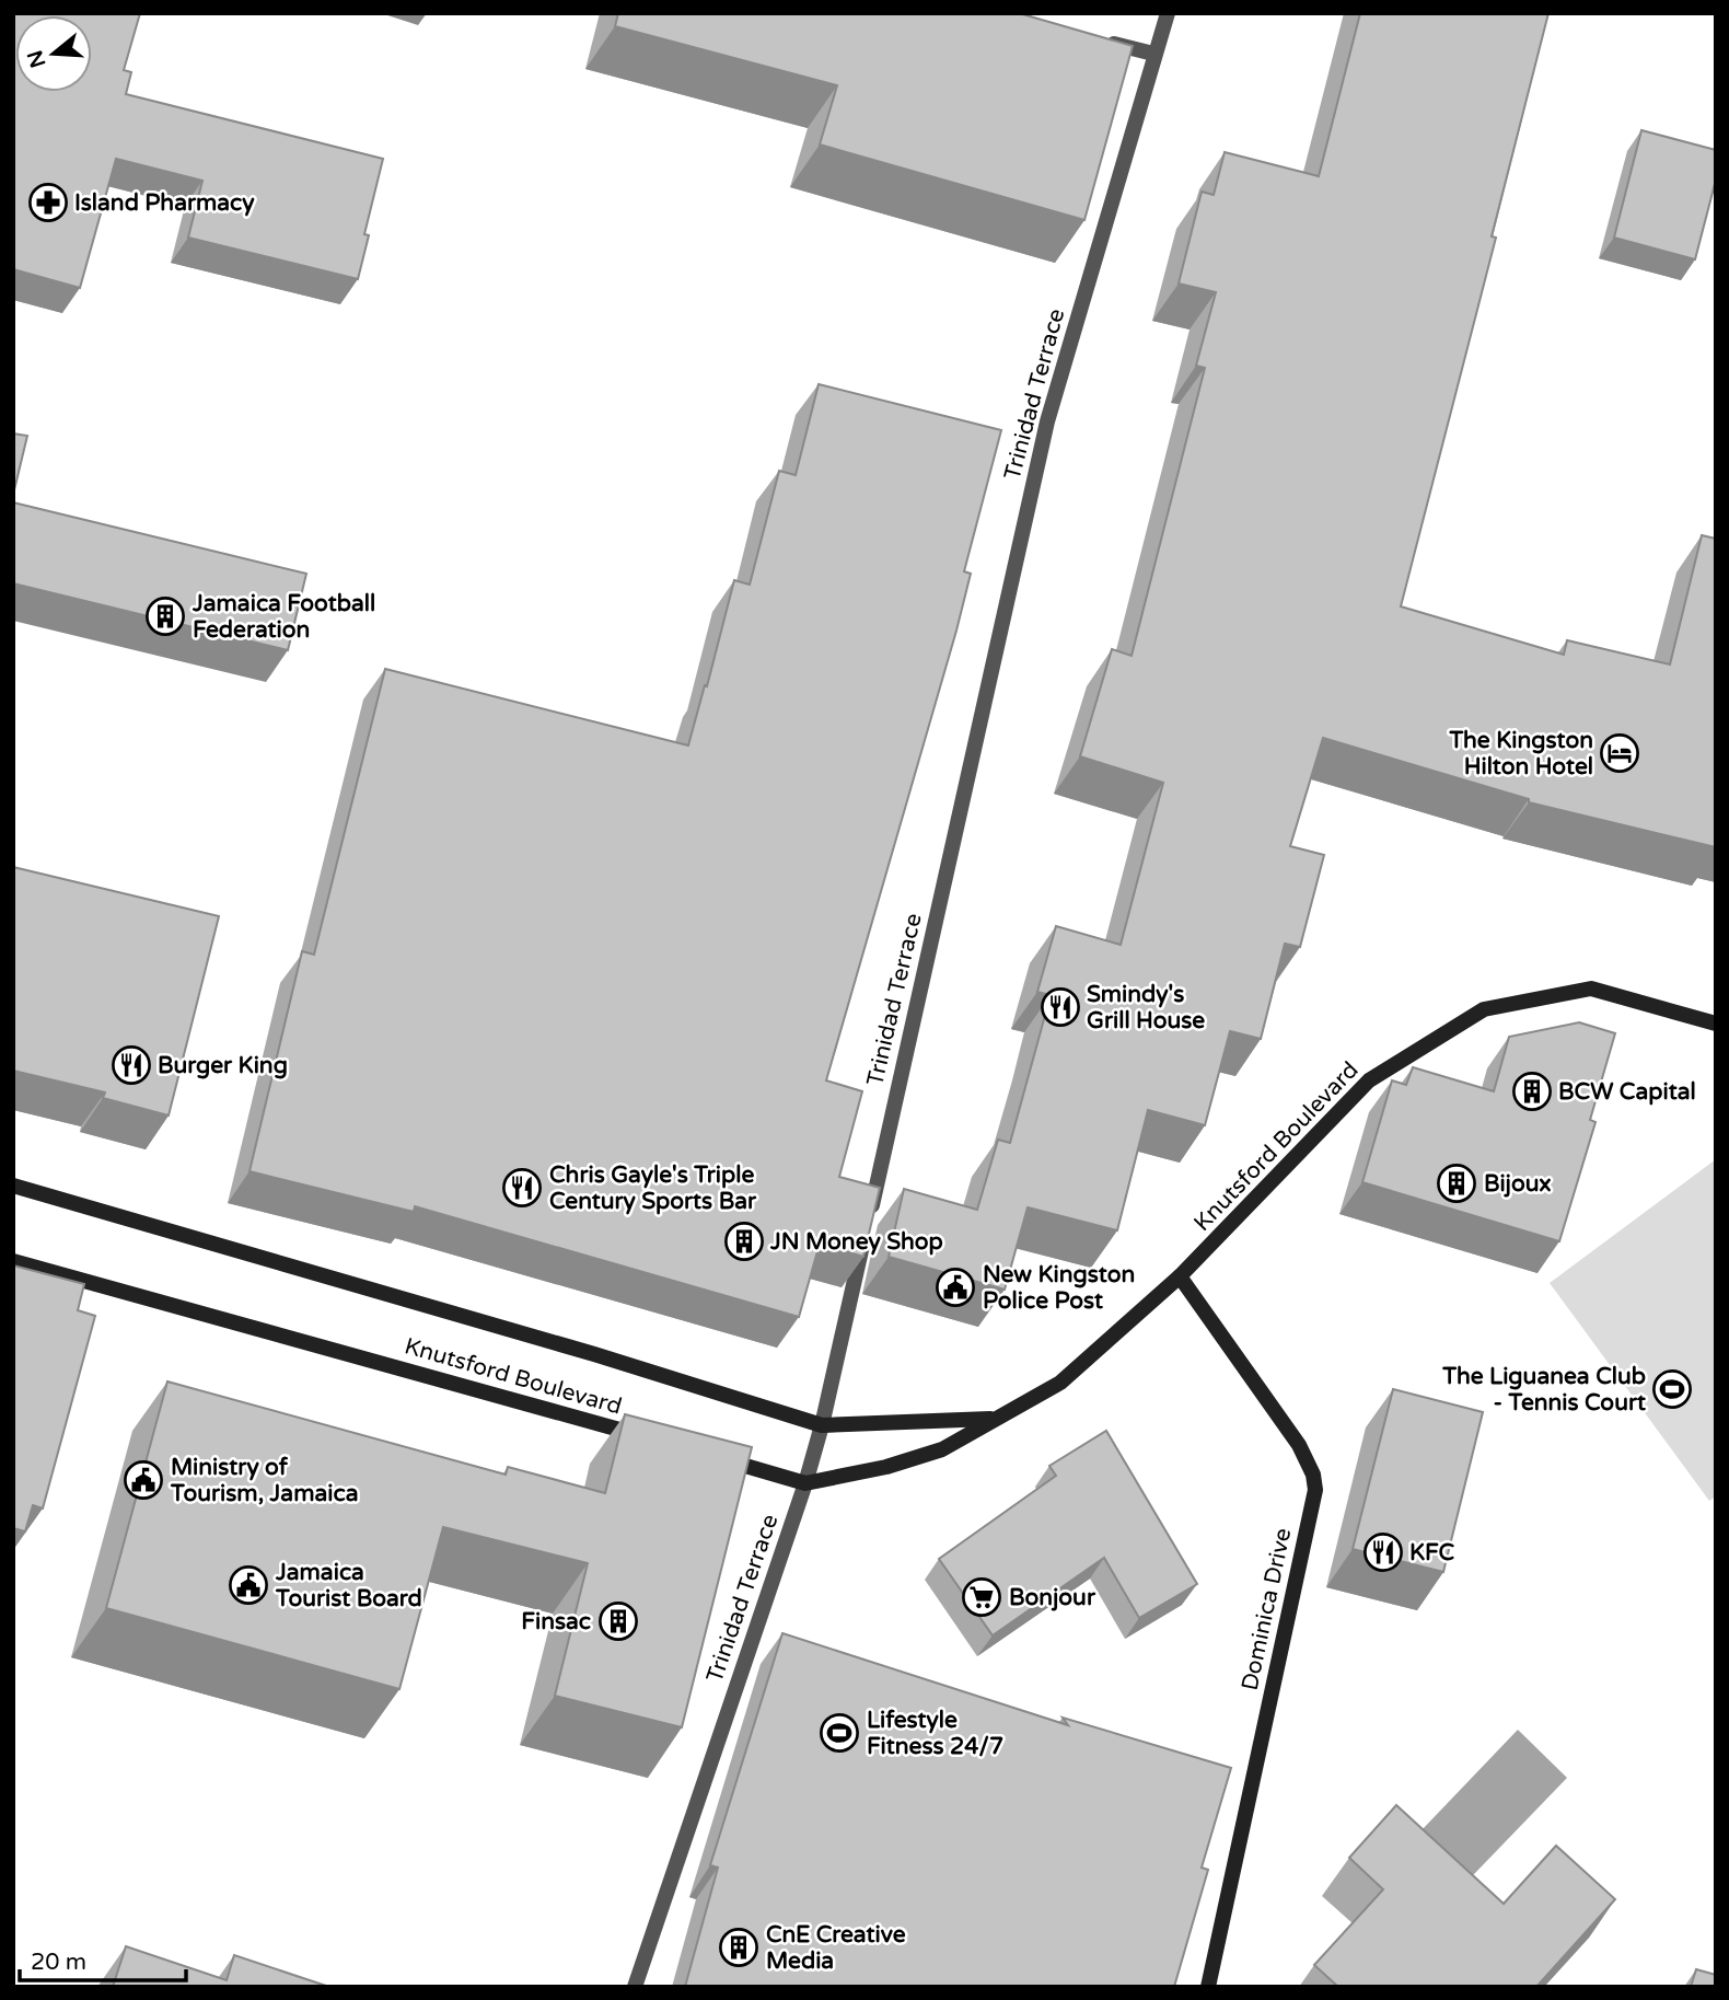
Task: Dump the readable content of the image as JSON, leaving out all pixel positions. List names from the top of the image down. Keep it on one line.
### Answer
{"streets":{"main road":["Knutsford Boulevard","Dominica Drive"],"street":["Trinidad Terrace"]},"crossings":[["Trinidad Terrace","Knutsford Boulevard"],["Knutsford Boulevard","Dominica Drive"]],"places":{"pharmacy":["Island Pharmacy"],"building":["Jamaica Football Federation","BCW Capital","Bijoux","JN Money Shop","Finsac","CnE Creative Media"],"hotel":["The Kingston Hilton Hotel"],"restaurant":["Smindy's Grill House","Burger King","Chris Gayle's Triple Century Sports Bar","KFC"],"public building":["New Kingston Police Post","Ministry of Tourism, Jamaica","Jamaica Tourist Board"],"sports":["The Liguanea Club - Tennis Court","Lifestyle Fitness 24/7"],"supermarket":["Bonjour"]},"scale_bar":"20 m","north":"left"}
